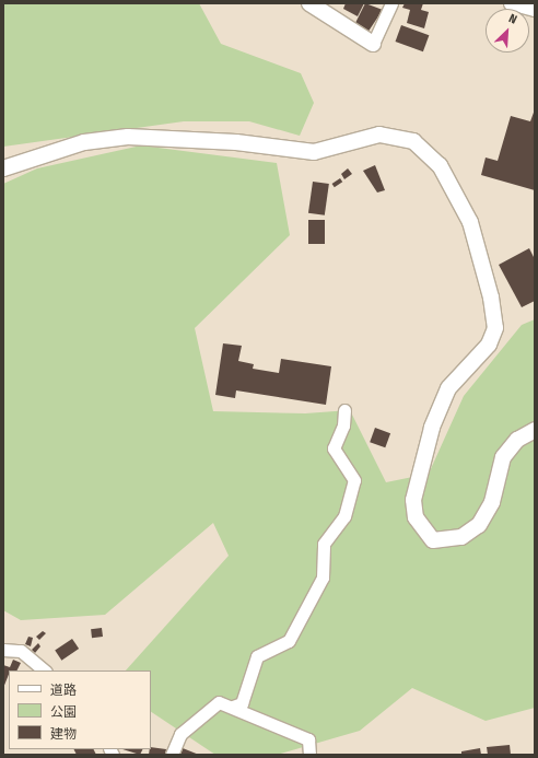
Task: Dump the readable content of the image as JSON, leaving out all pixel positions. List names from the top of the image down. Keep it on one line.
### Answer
{"legend":["道路","公園","建物"],"north":"top right"}
